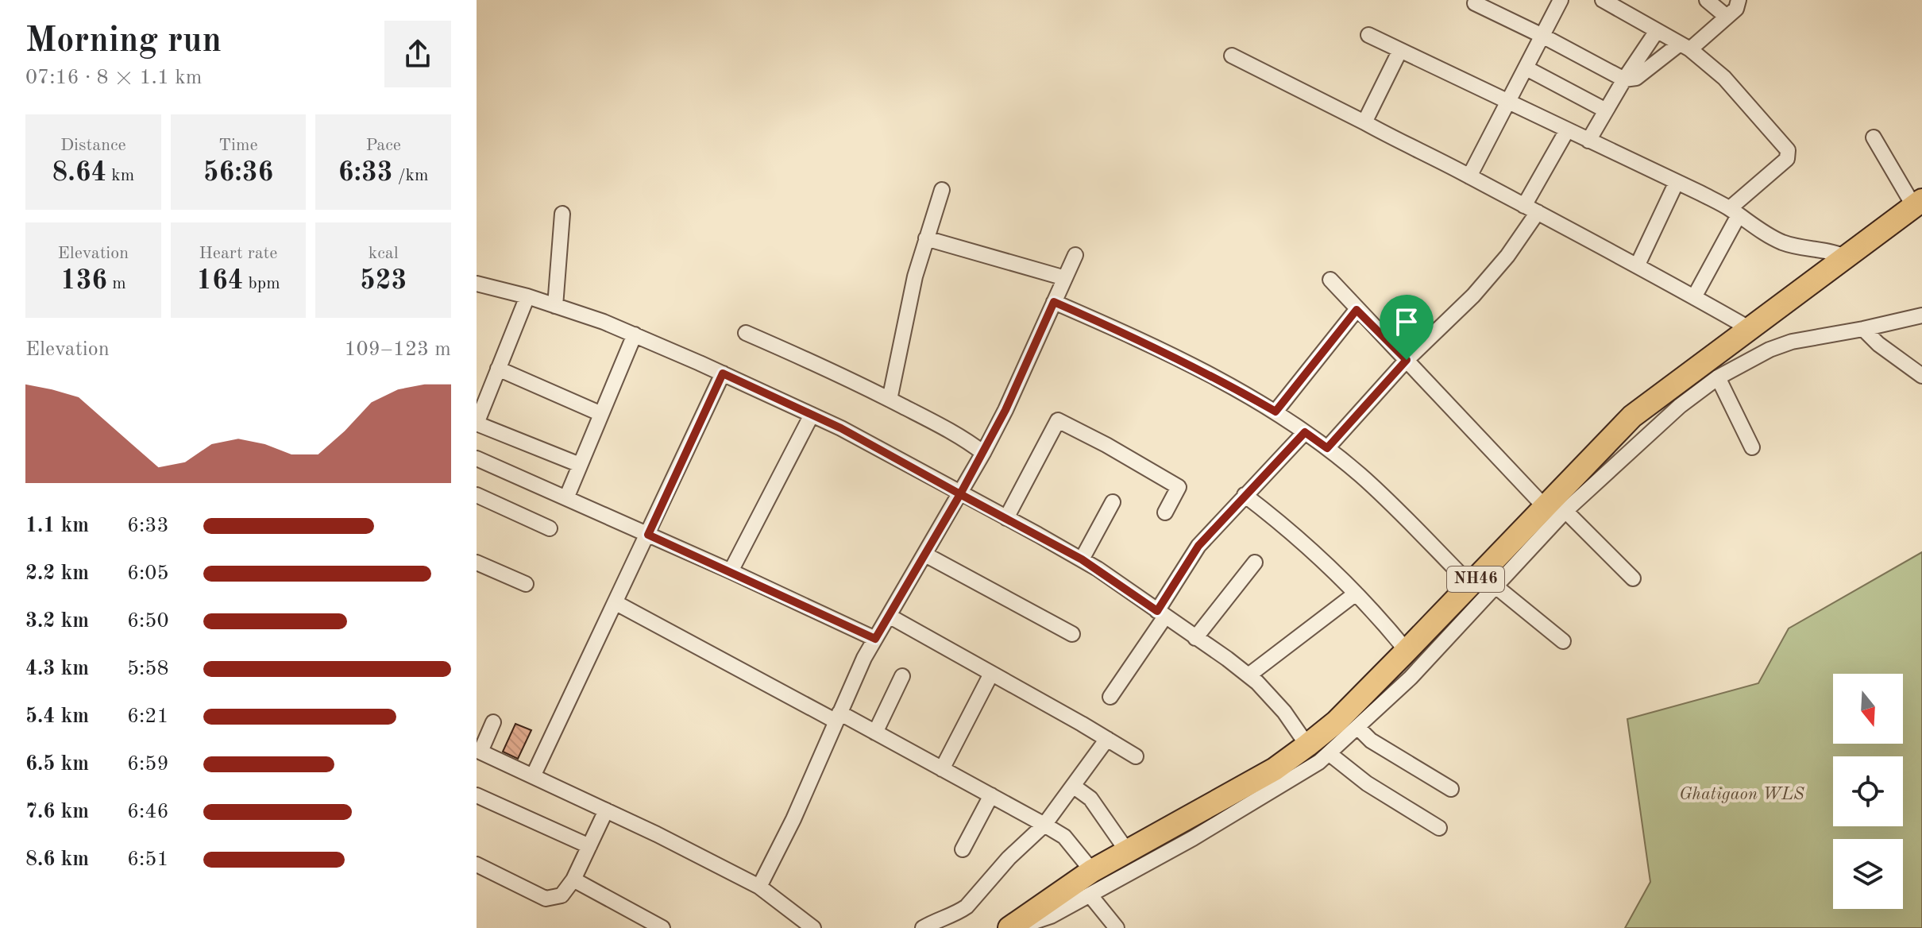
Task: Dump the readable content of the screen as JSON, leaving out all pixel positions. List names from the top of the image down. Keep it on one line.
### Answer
{"streets":{"highway":["NH46"]},"parks":["Ghatigaon WLS"],"north":"bottom","page":{"heading":["Morning run","07:16 · 8 × 1.1 km"],"stats":[["Distance","8.64 km"],["Time","56:36"],["Pace","6:33 /km"],["Elevation","136 m"],["Heart rate","164 bpm"],["kcal","523"]],"chart":["Elevation","109–123 m"],"list":[{"name":"1.1 km","note":"6:33"},{"name":"2.2 km","note":"6:05"},{"name":"3.2 km","note":"6:50"},{"name":"4.3 km","note":"5:58"},{"name":"5.4 km","note":"6:21"},{"name":"6.5 km","note":"6:59"},{"name":"7.6 km","note":"6:46"},{"name":"8.6 km","note":"6:51"}]}}
